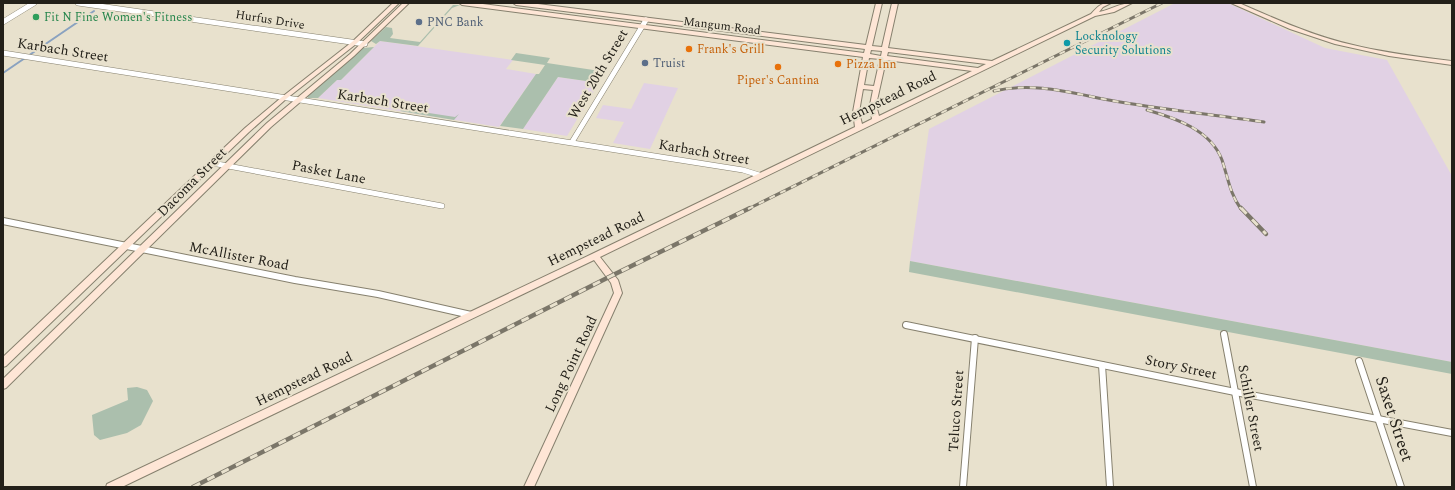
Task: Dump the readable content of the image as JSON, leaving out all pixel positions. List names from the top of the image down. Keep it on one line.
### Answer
{"streets":{"main road":["Mangum Road","Hempstead Road","Dacoma Street","Long Point Road"],"street":["Hurfus Drive","Karbach Street","West 20th Street","Pasket Lane","McAllister Road","Story Street","Schiller Street","Teluco Street","Saxet Street"]},"crossings":[["Hurfus Drive","Dacoma Street"],["Mangum Road","West 20th Street"],["Mangum Road","Hempstead Road"],["Karbach Street","West 20th Street"],["Karbach Street","Hempstead Road"],["Karbach Street","Dacoma Street"],["Hempstead Road","McAllister Road"],["Hempstead Road","Long Point Road"],["Pasket Lane","Dacoma Street"],["Dacoma Street","McAllister Road"],["Story Street","Schiller Street"],["Story Street","Teluco Street"],["Story Street","Saxet Street"]],"places":["Fit N Fine Women's Fitness","PNC Bank","Locknology Security Solutions","Frank's Grill","Truist","Pizza Inn","Piper's Cantina"]}
